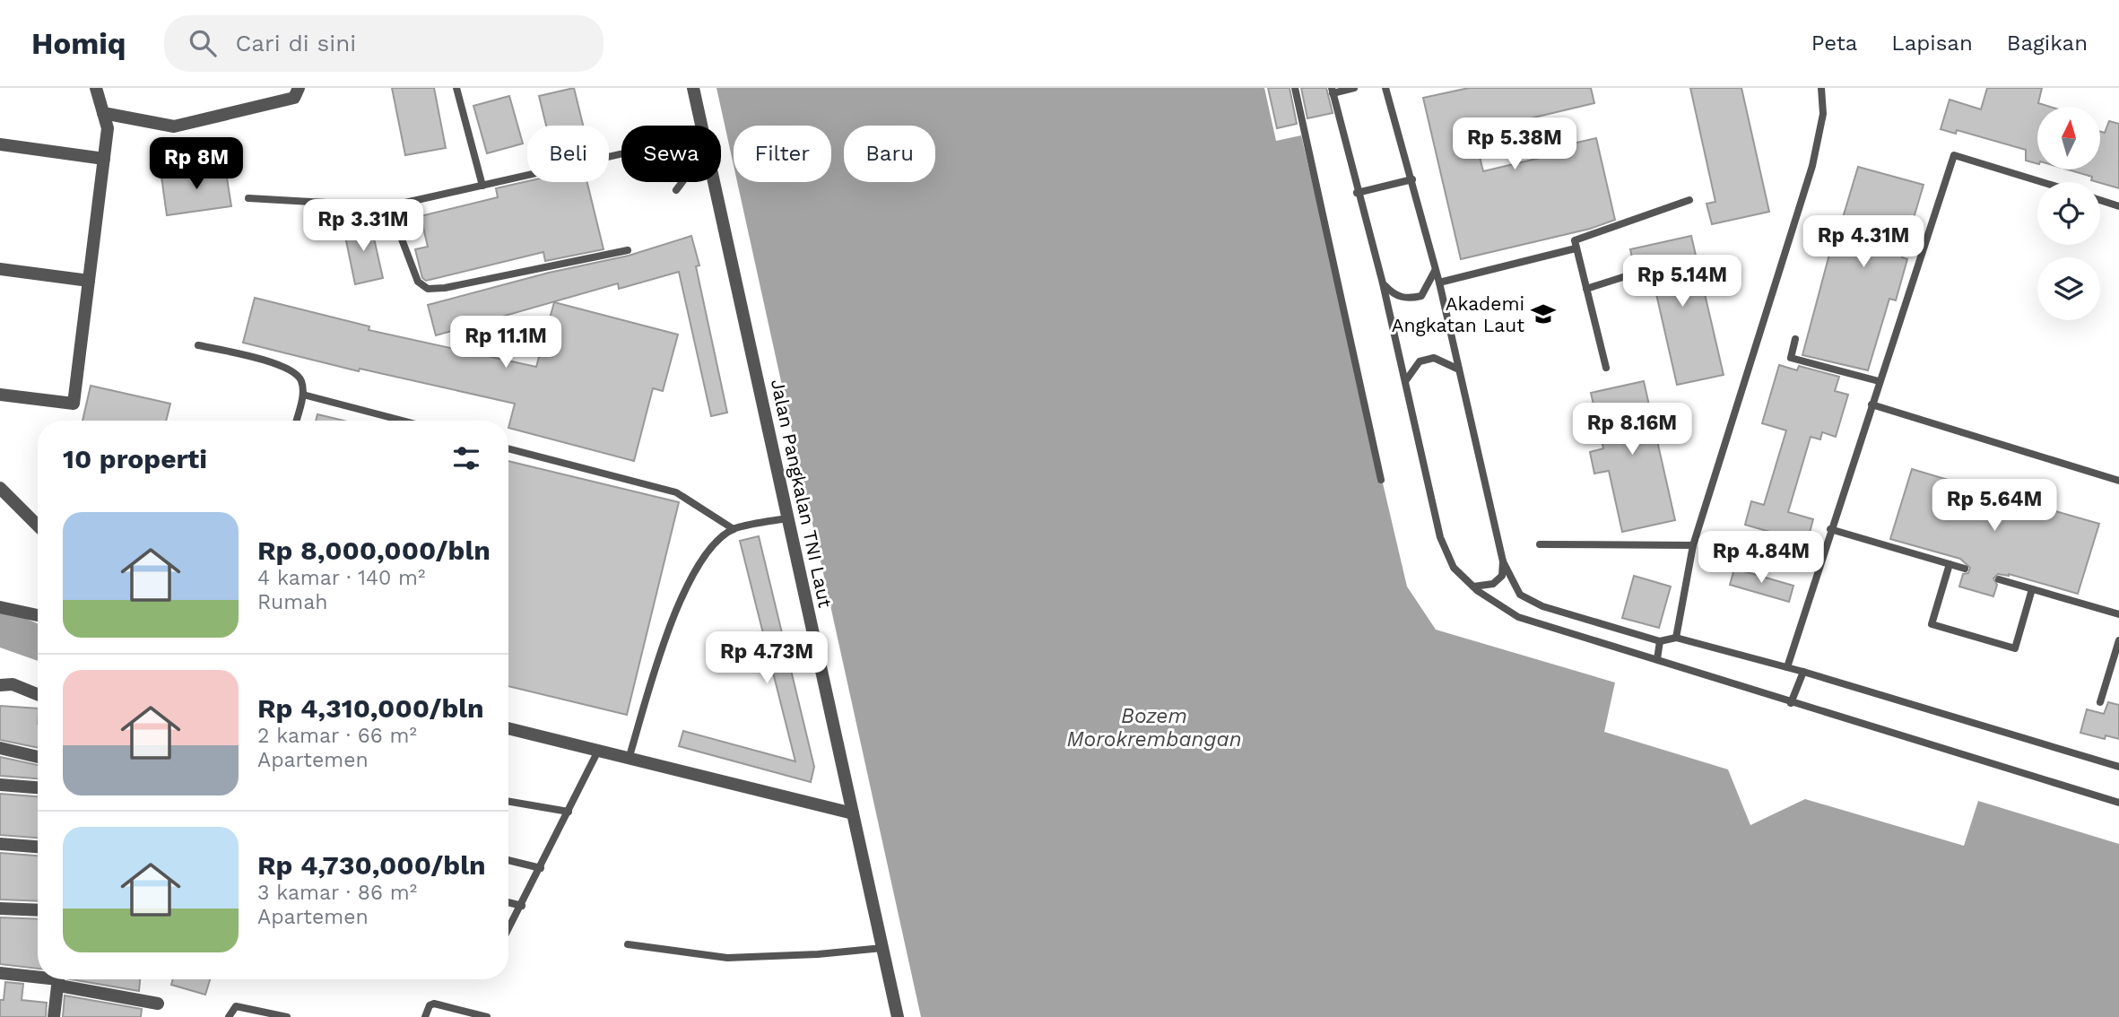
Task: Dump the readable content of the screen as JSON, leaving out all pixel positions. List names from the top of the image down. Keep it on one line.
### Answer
{"streets":{"street":["Jalan Pangkalan TNI Laut"]},"water":["Bozem Morokrembangan"],"places":{"school or university":["Akademi Angkatan Laut"]},"north":"top","page":{"header":"Homiq","search":"Cari di sini","nav":["Peta","Lapisan","Bagikan"],"price":["Rp 5.38M","Rp 8M","Rp 3.31M","Rp 4.31M","Rp 5.14M","Rp 11.1M","Rp 8.16M","Rp 5.64M","Rp 4.84M","Rp 4.73M"],"chip":["Beli","Sewa","Filter","Baru"],"heading":"10 properti","list":[{"name":"Rp 8,000,000/bln","note":"4 kamar · 140 m² · Rumah"},{"name":"Rp 4,310,000/bln","note":"2 kamar · 66 m² · Apartemen"},{"name":"Rp 4,730,000/bln","note":"3 kamar · 86 m² · Apartemen"}]}}
